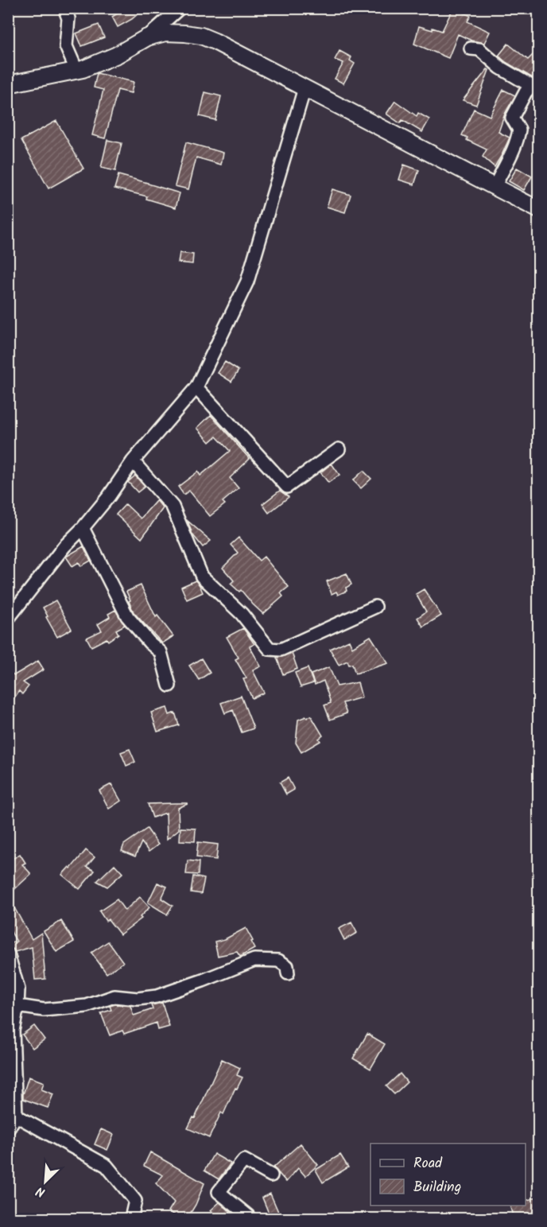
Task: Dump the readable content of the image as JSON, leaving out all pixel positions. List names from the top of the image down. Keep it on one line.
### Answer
{"legend":["Road","Building"],"north":"bottom left"}
